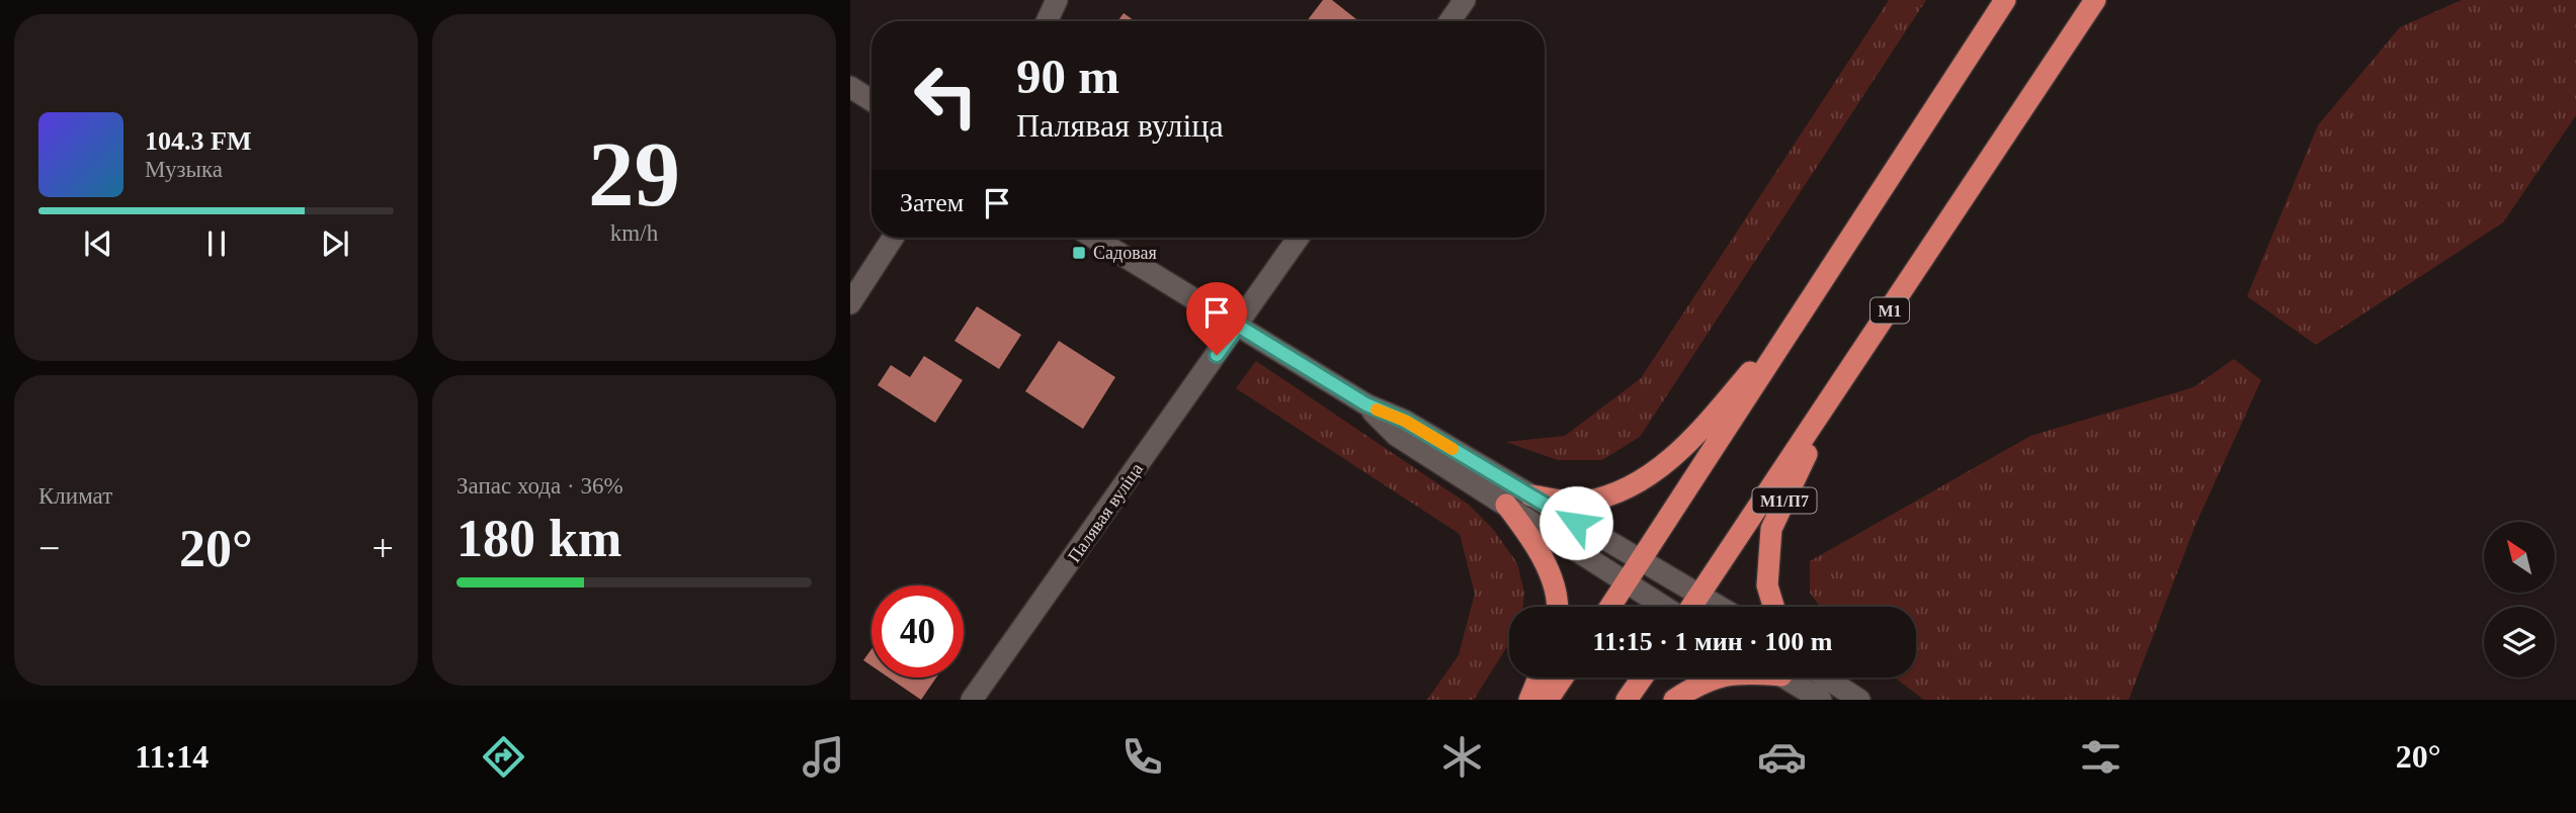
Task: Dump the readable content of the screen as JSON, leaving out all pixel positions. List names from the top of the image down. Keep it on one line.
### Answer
{"streets":{"highway":["М1","М1/П7"],"street":["Палявая вуліца"]},"crossings":[["М1","М1/П7"]],"places":{"transit":["Садовая"]},"north":"top left","page":{"tile":[["29","km/h"],"Климат",["Запас хода · 36%","180 km"]],"turn":["90 m","Палявая вуліца"],"song":["104.3 FM","Музыка"],"then":"Затем","heat":["−","20°","+"],"limit":"40","trip":"11:15 · 1 мин · 100 m","tabs":["11:14","20°"]}}
